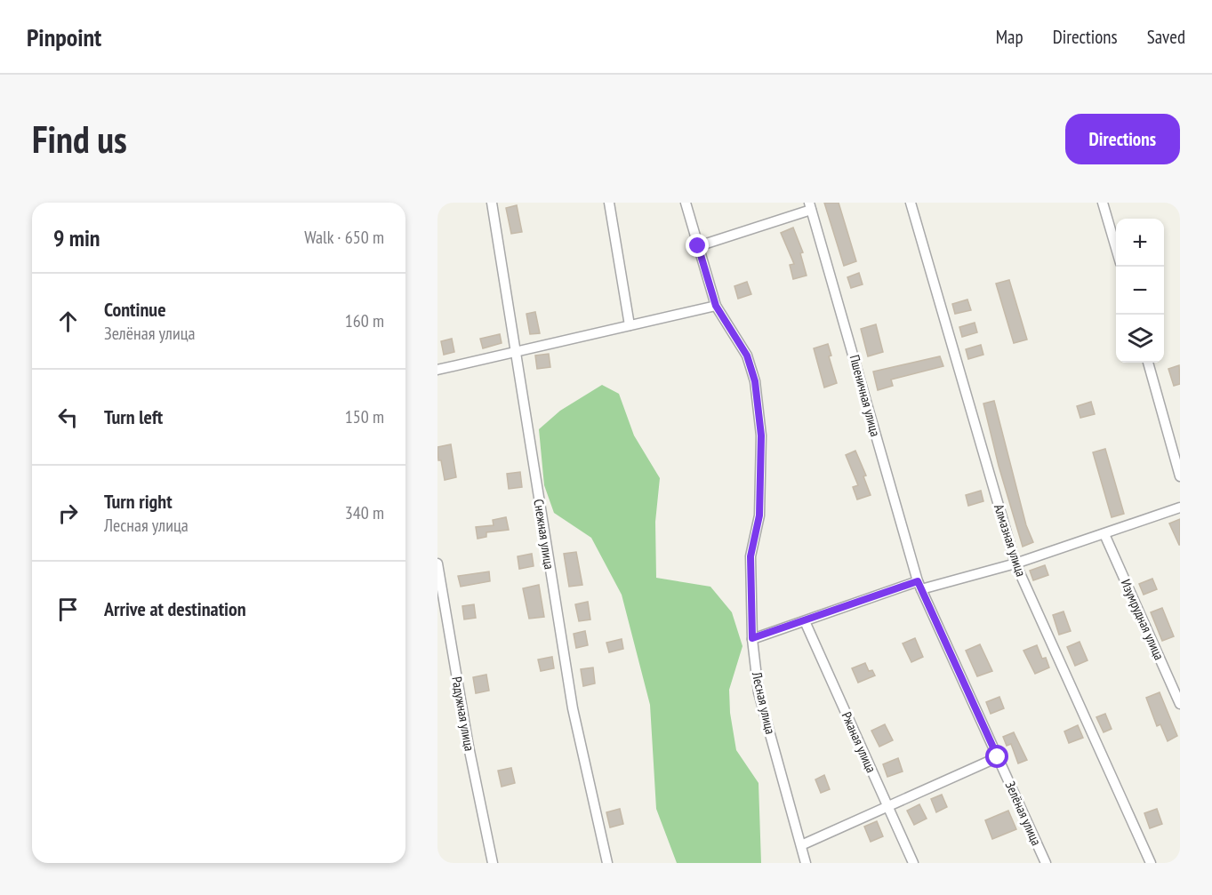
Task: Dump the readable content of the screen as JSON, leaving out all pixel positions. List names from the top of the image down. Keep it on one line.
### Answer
{"streets":{"street":["Пшеничная улица","Снежная улица","Алмазная улица","Изумрудная улица","Лесная улица","Радужная улица","Ржаная улица","Зелёная улица"]},"crossings":[["Пшеничная улица","Зелёная улица"]],"page":{"header":"Pinpoint","nav":["Map","Directions","Saved"],"buttons":"Directions","title":"Find us","heading":["9 min","Walk · 650 m"],"map_buttons":["+","−"],"list":[["Continue","Зелёная улица","160 m"],["Turn left","150 m"],["Turn right","Лесная улица","340 m"],"Arrive at destination"]}}
